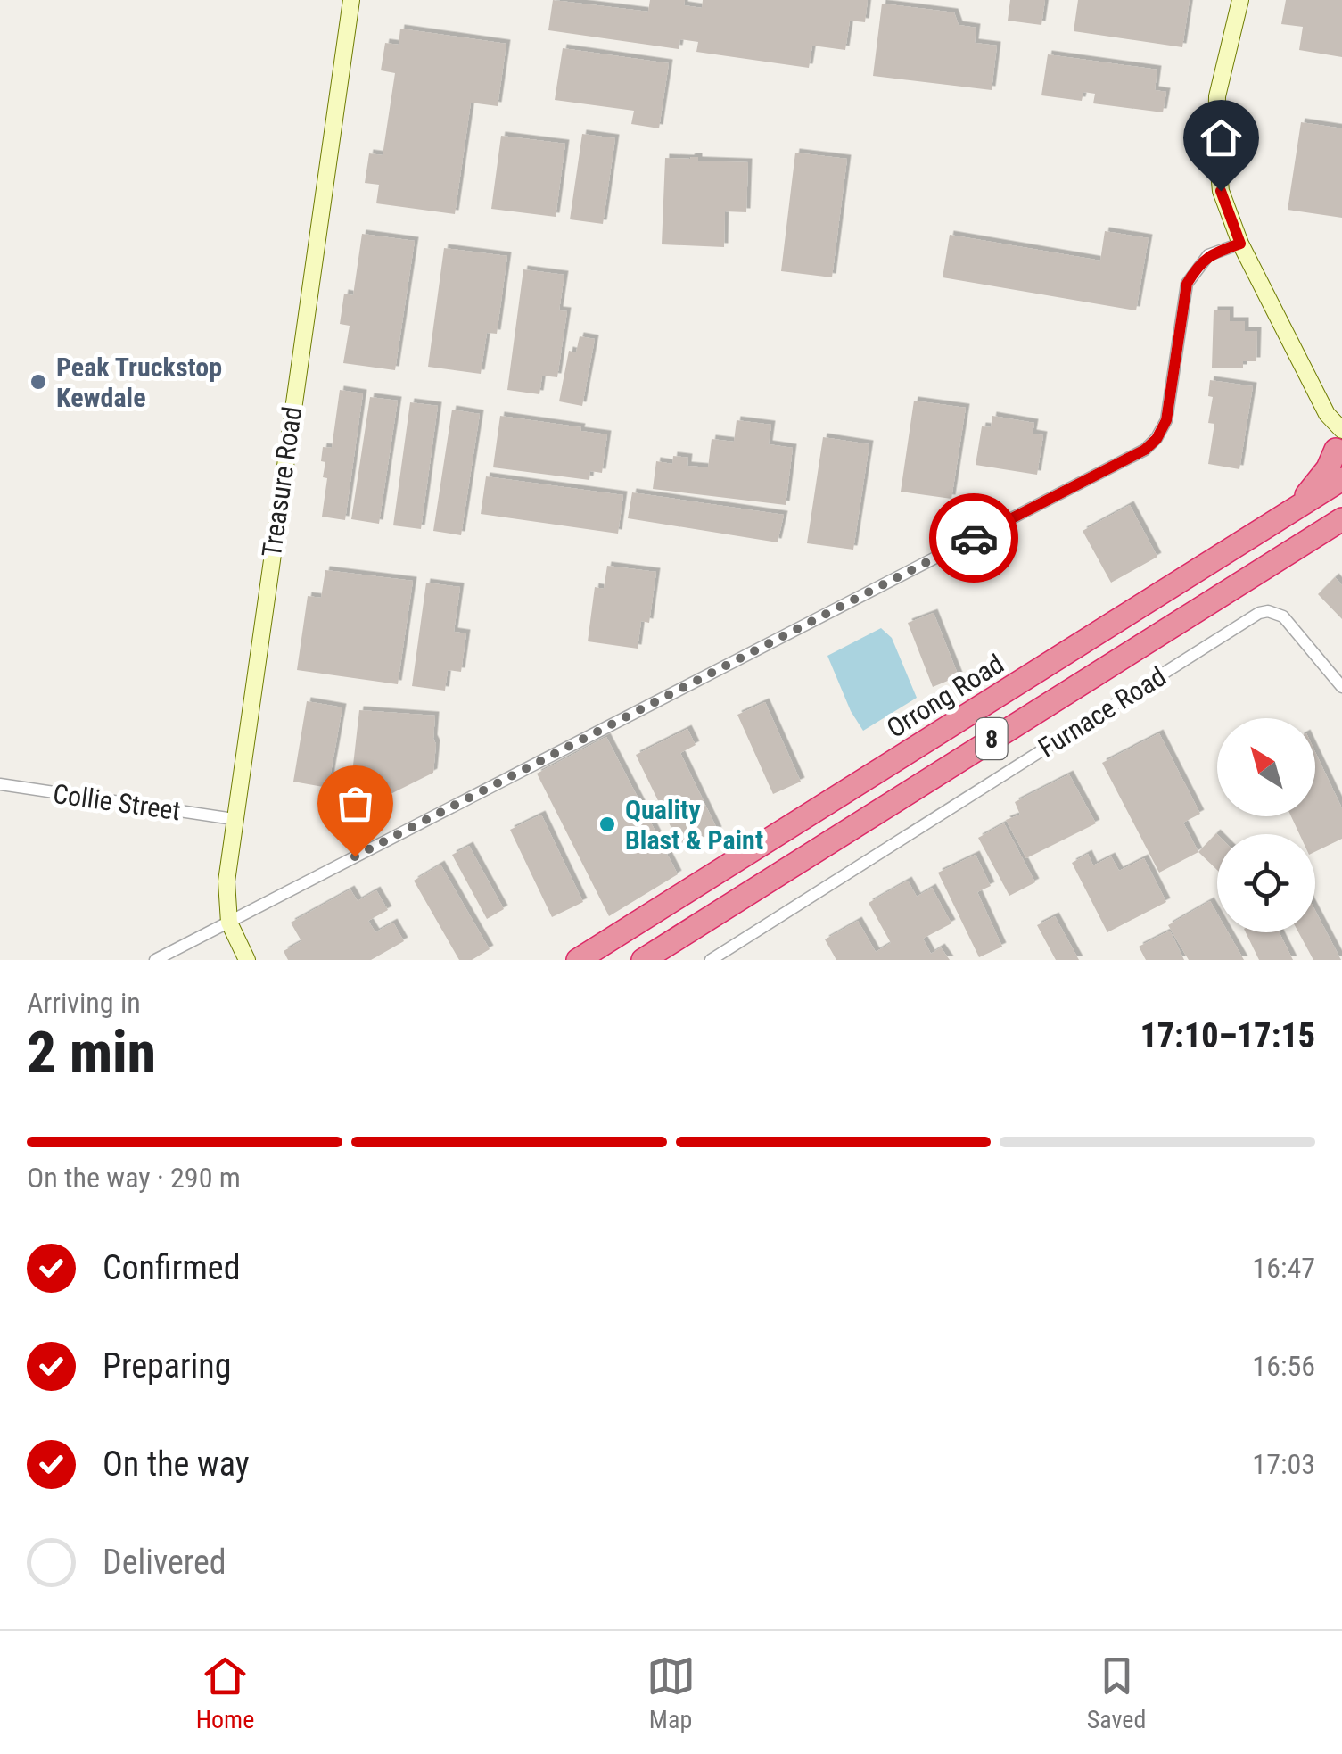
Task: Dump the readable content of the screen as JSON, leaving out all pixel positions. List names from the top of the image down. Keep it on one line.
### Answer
{"streets":{"highway":["Orrong Road","8"],"street":["Treasure Road","Furnace Road","Collie Street"]},"crossings":[["Treasure Road","Collie Street"]],"places":["Peak Truckstop Kewdale","Quality Blast & Paint"],"north":"top left","page":{"heading":["2 min","Arriving in","17:10–17:15"],"bar":"On the way · 290 m","list":[["Confirmed","16:47"],["Preparing","16:56"],["On the way","17:03"],"Delivered"],"tabs":["Home","Map","Saved"]}}
